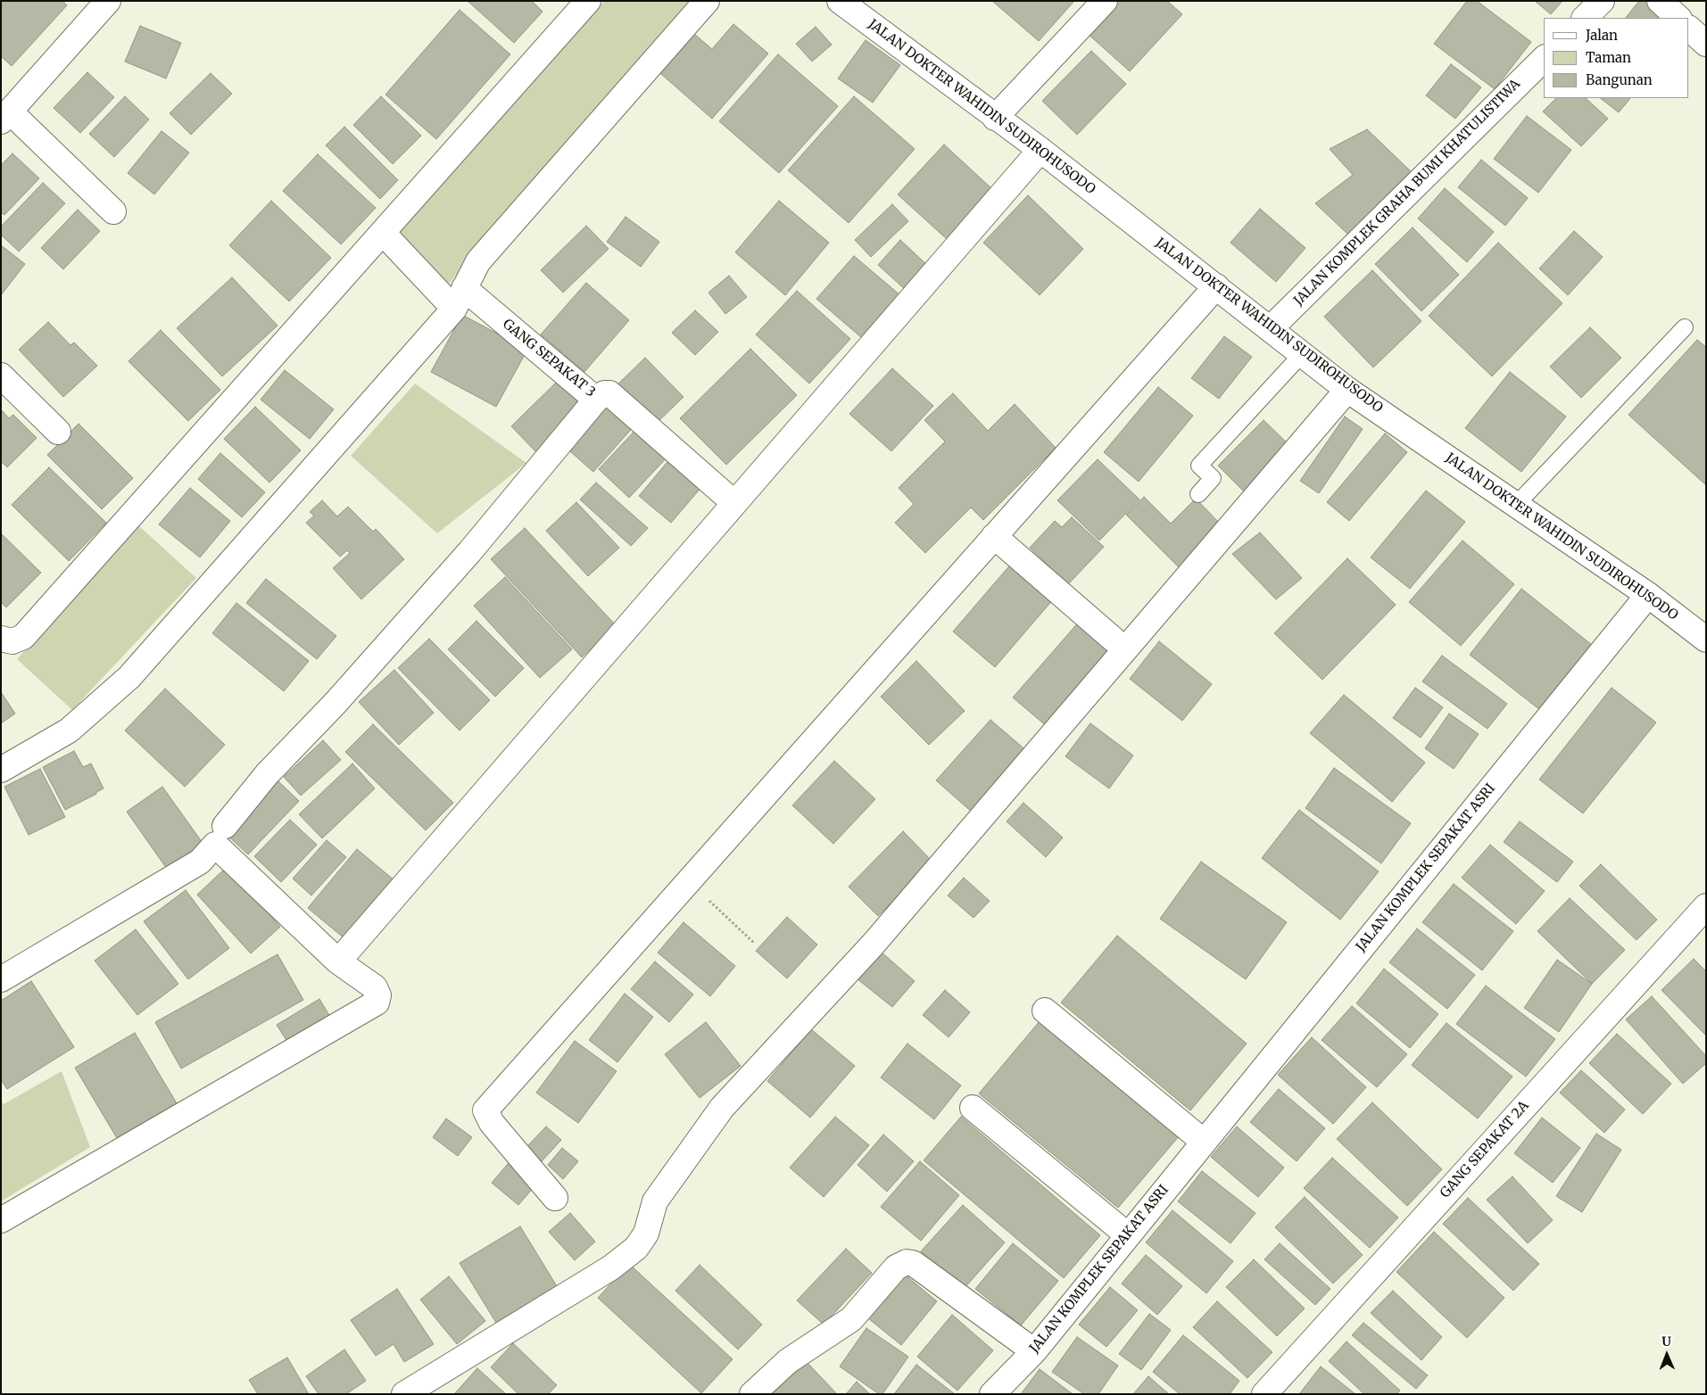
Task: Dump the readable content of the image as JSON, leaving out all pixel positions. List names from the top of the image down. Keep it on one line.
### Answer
{"streets":{"street":["JALAN DOKTER WAHIDIN SUDIROHUSODO","JALAN KOMPLEK GRAHA BUMI KHATULISTIWA","GANG SEPAKAT 3","JALAN KOMPLEK SEPAKAT ASRI","GANG SEPAKAT 2A"]},"crossings":[["JALAN DOKTER WAHIDIN SUDIROHUSODO","JALAN KOMPLEK GRAHA BUMI KHATULISTIWA"],["JALAN DOKTER WAHIDIN SUDIROHUSODO","JALAN KOMPLEK SEPAKAT ASRI"]],"legend":["Jalan","Taman","Bangunan"],"north":"top"}
